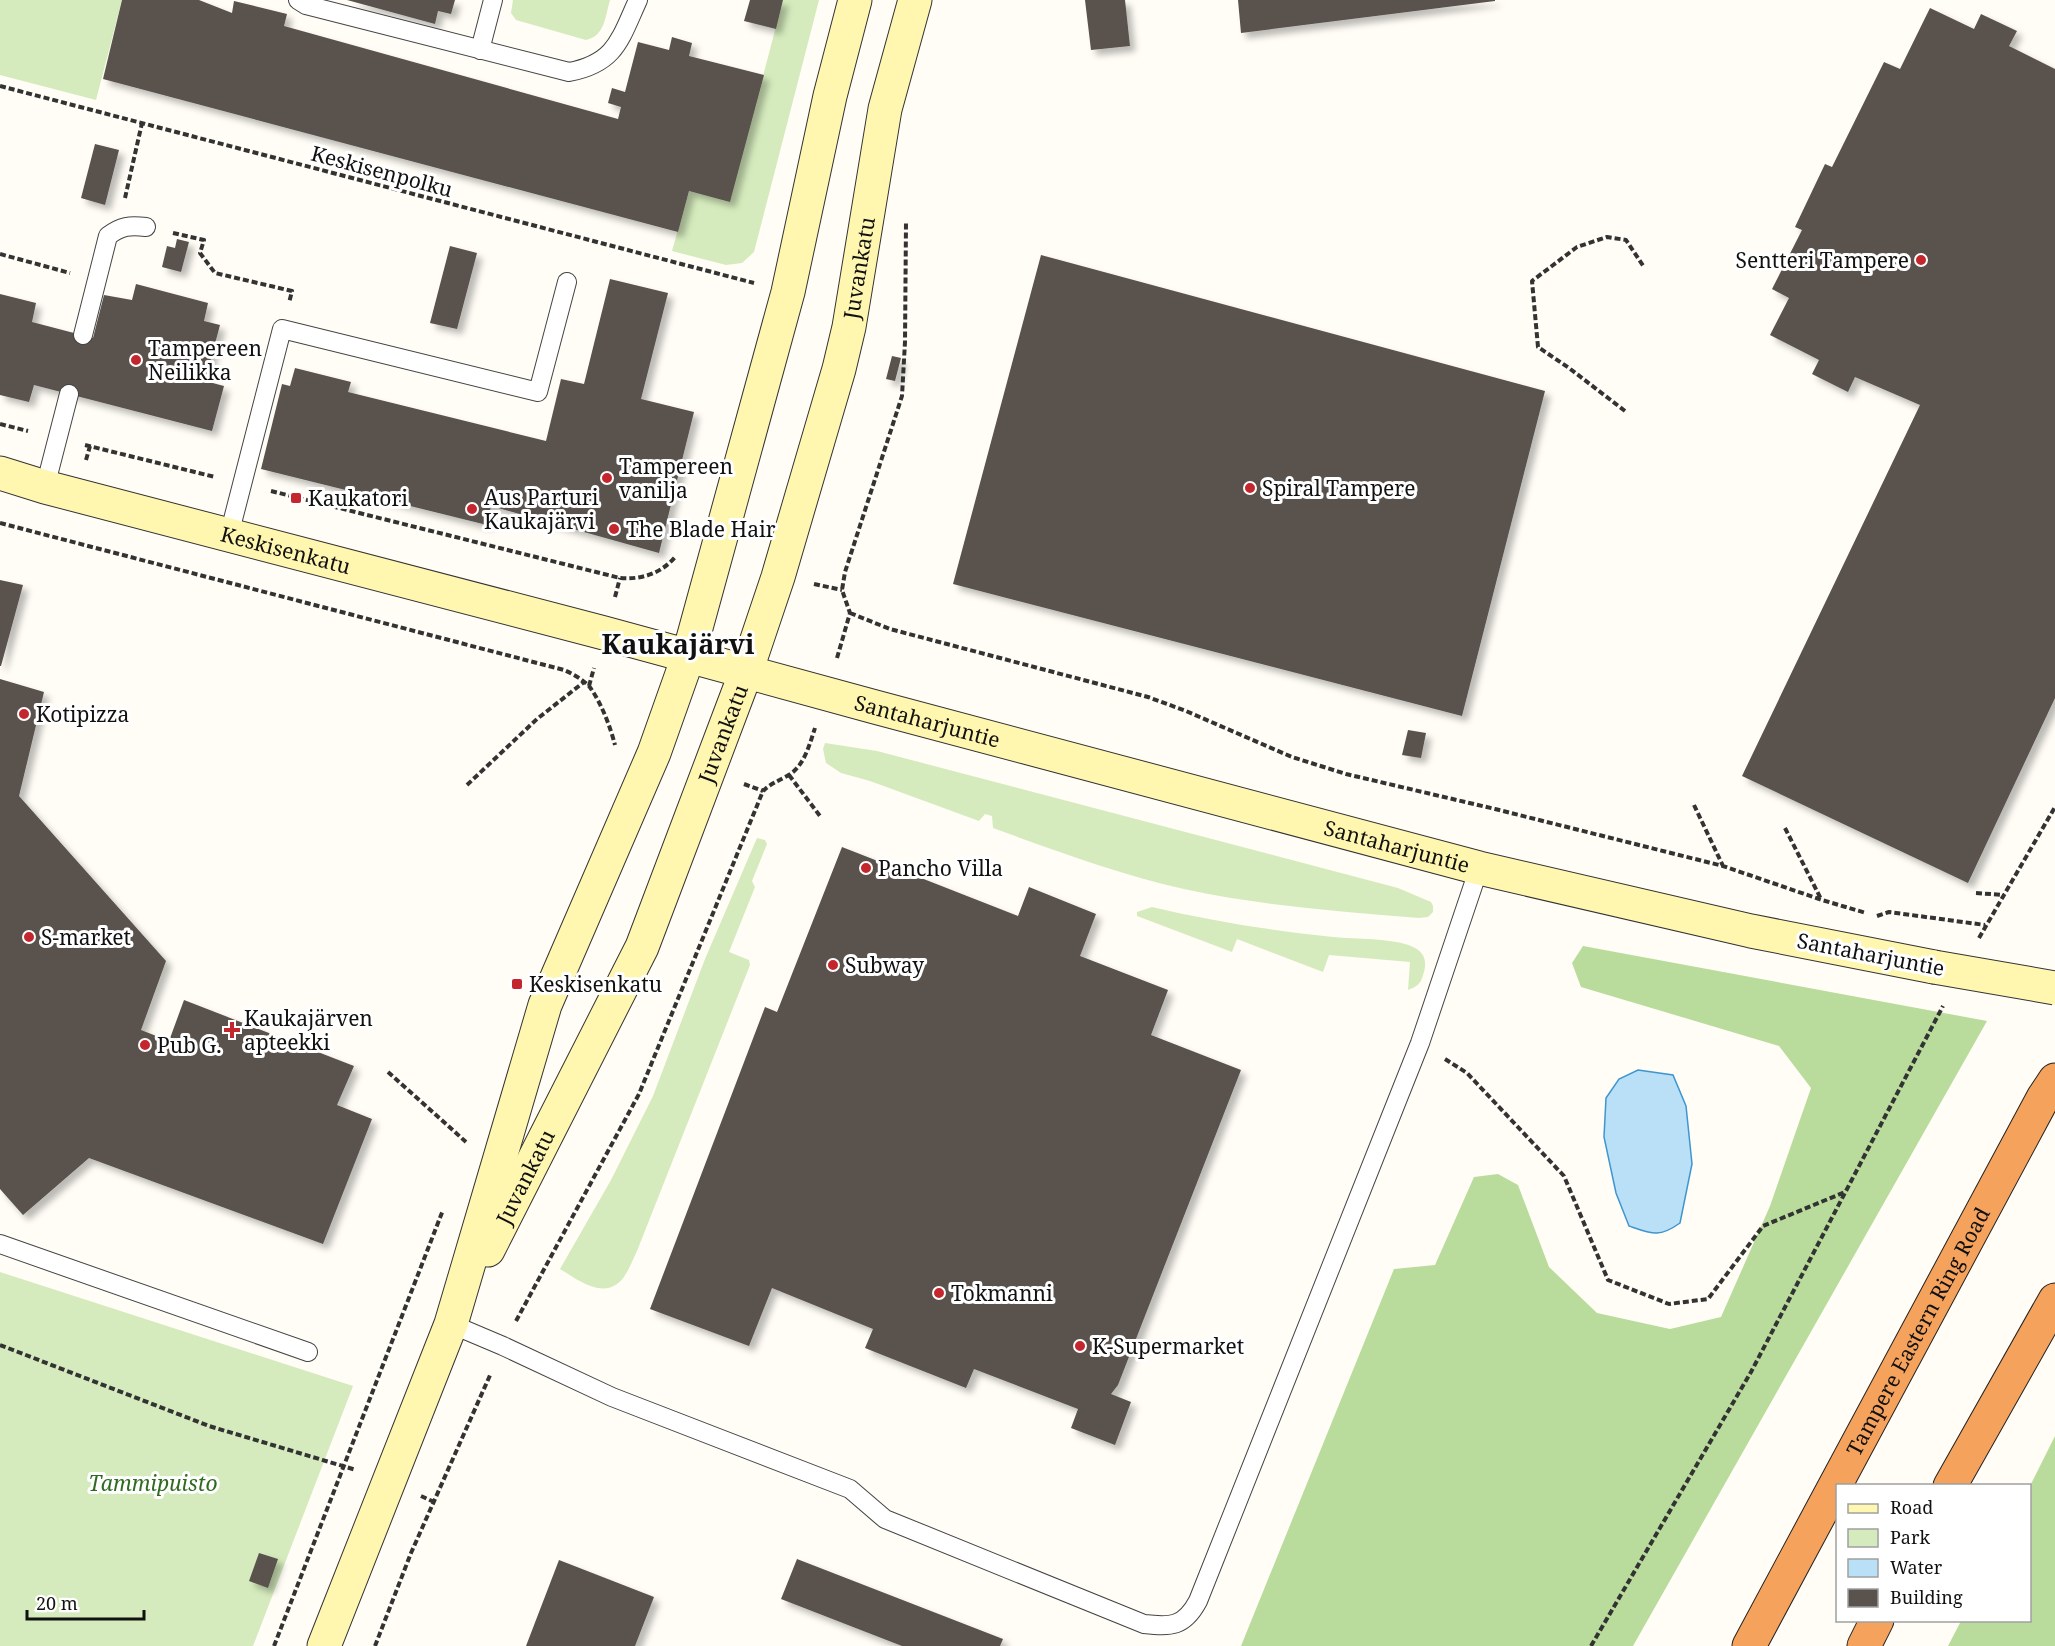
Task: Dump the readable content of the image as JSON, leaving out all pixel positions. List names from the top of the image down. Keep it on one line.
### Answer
{"streets":{"highway":["Tampere Eastern Ring Road"],"main road":["Juvankatu","Keskisenkatu","Santaharjuntie"],"path":["Keskisenpolku"]},"crossings":[["Juvankatu","Keskisenkatu"],["Juvankatu","Santaharjuntie"],["Keskisenkatu","Santaharjuntie"]],"districts":["Kaukajärvi"],"parks":["Tammipuisto"],"places":{"other":["Sentteri Tampere","Tampereen Neilikka","Tampereen vanilja","Spiral Tampere","Aus Parturi Kaukajärvi","The Blade Hair","Kotipizza","Pancho Villa","S-market","Subway","Pub G.","Tokmanni","K-Supermarket"],"transit":["Kaukatori","Keskisenkatu"],"health":["Kaukajärven apteekki"]},"legend":["Road","Park","Water","Building"],"scale_bar":"20 m"}
